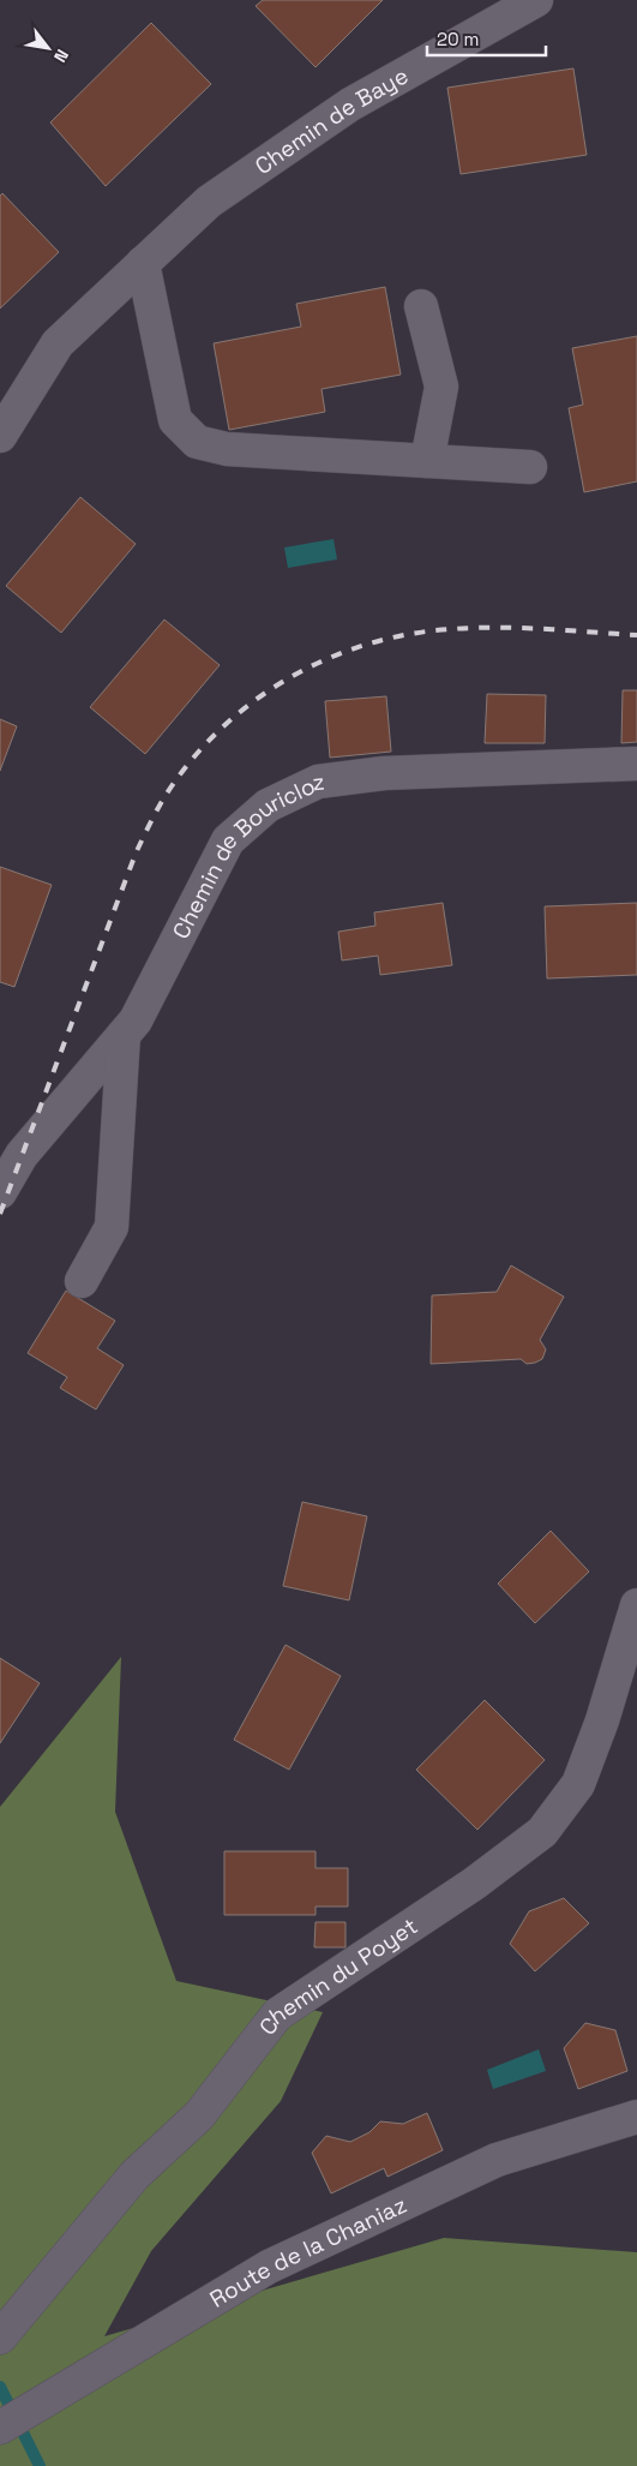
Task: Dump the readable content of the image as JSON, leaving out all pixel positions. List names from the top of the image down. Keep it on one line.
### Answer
{"streets":{"street":["Chemin de Baye","Chemin de Bouricloz","Chemin du Poyet","Route de la Chaniaz"]},"scale_bar":"20 m","north":"bottom right"}
